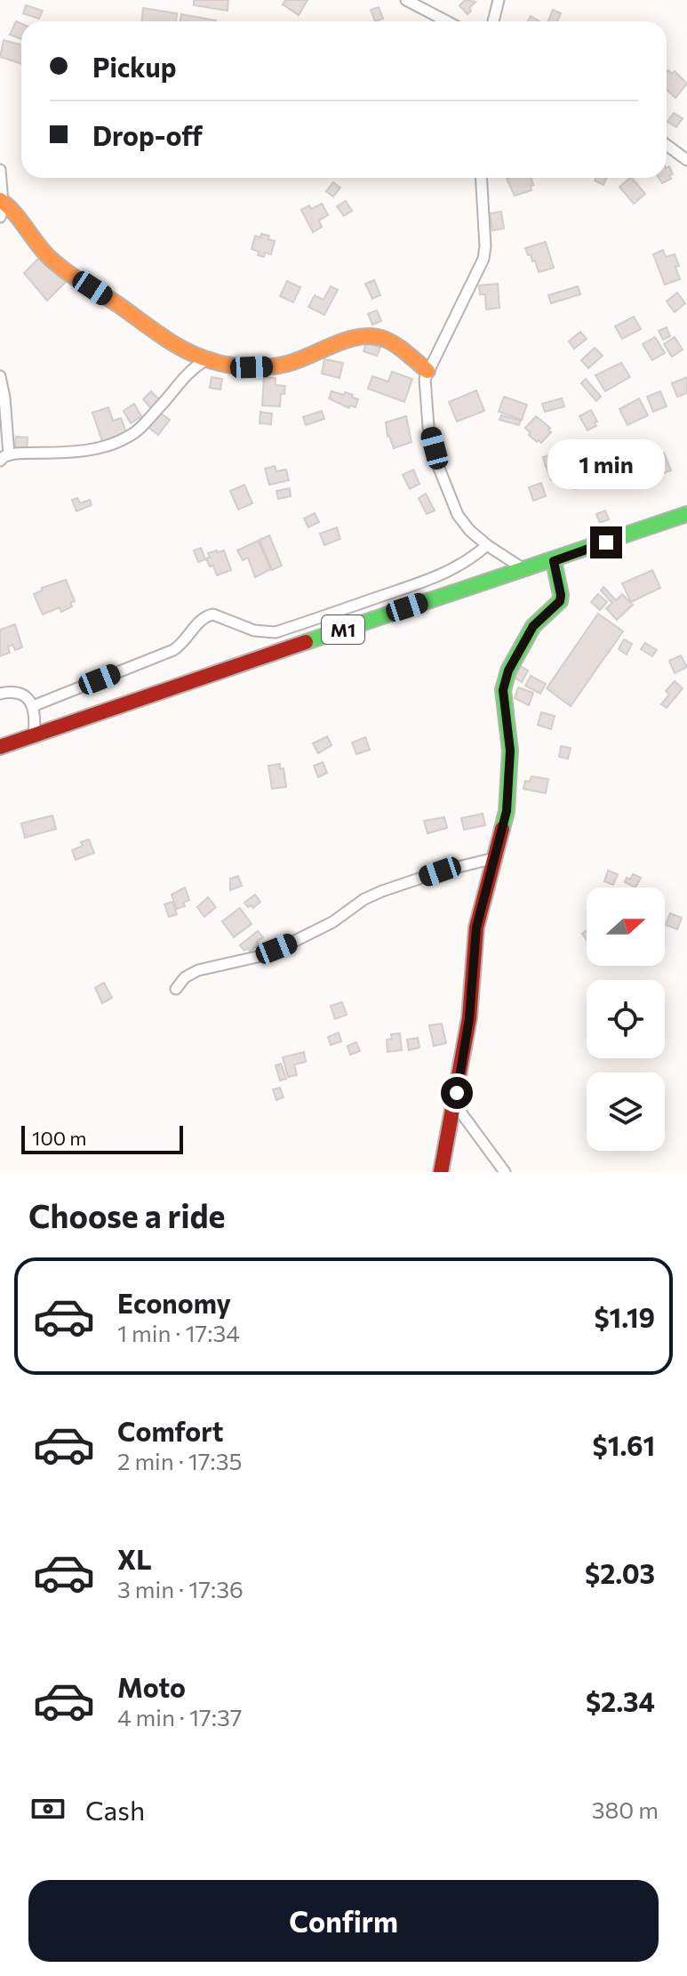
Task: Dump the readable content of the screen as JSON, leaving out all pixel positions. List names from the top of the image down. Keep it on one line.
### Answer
{"streets":{"main road":["M1"]},"scale_bar":"100 m","north":"right","page":{"banner":["Pickup","Drop-off"],"bubble":"1 min","scale":"100 m","heading":"Choose a ride","list":[{"name":"Economy","note":"1 min · 17:34","value":"$1.19"},{"name":"Comfort","note":"2 min · 17:35","value":"$1.61"},{"name":"XL","note":"3 min · 17:36","value":"$2.03"},{"name":"Moto","note":"4 min · 17:37","value":"$2.34"}],"pay":["Cash","380 m"],"buttons":"Confirm"}}
